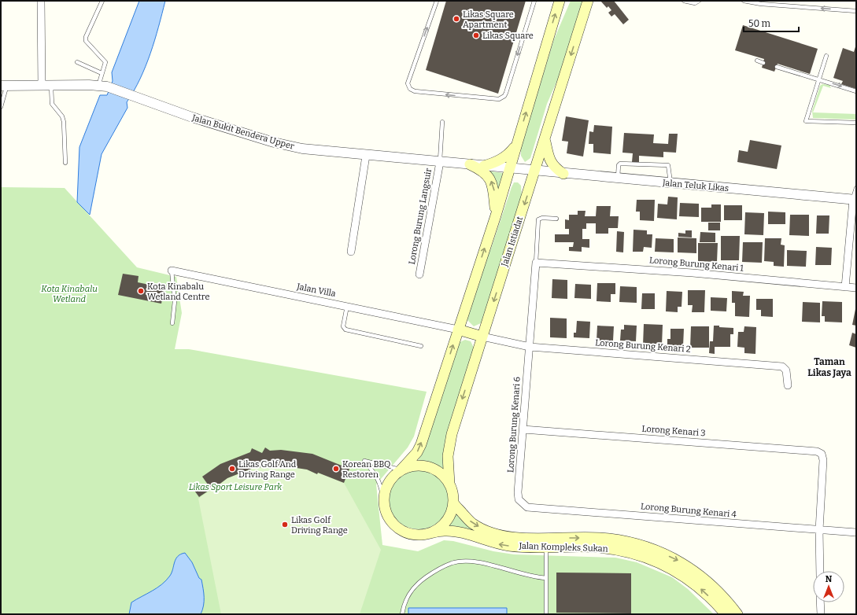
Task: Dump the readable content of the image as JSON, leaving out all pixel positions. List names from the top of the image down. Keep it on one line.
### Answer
{"streets":{"main road":["Jalan Istiadat","Jalan Kompleks Sukan"],"street":["Jalan Bukit Bendera Upper","Jalan Teluk Likas","Lorong Burung Langsuir","Lorong Burung Kenari 1","Jalan Villa","Lorong Burung Kenari 2","Lorong Burung Kenari 6","Lorong Kenari 3","Lorong Burung Kenari 4"]},"crossings":[["Jalan Bukit Bendera Upper","Jalan Teluk Likas"],["Jalan Bukit Bendera Upper","Lorong Burung Langsuir"],["Jalan Bukit Bendera Upper","Jalan Istiadat"],["Jalan Teluk Likas","Jalan Istiadat"],["Jalan Istiadat","Lorong Burung Kenari 2"],["Jalan Istiadat","Jalan Kompleks Sukan"],["Lorong Burung Kenari 1","Lorong Burung Kenari 6"],["Lorong Burung Kenari 2","Lorong Burung Kenari 6"],["Lorong Burung Kenari 6","Lorong Kenari 3"],["Lorong Burung Kenari 6","Lorong Burung Kenari 4"],["Lorong Kenari 3","Lorong Burung Kenari 4"]],"districts":["Taman Likas Jaya"],"parks":["Kota Kinabalu Wetland","Likas Sport Leisure Park"],"places":["Likas Square Apartment","Likas Square","Kota Kinabalu Wetland Centre","Likas Golf And Driving Range","Korean BBQ Restoren","Likas Golf Driving Range"],"scale_bar":"50 m","north":"top"}
